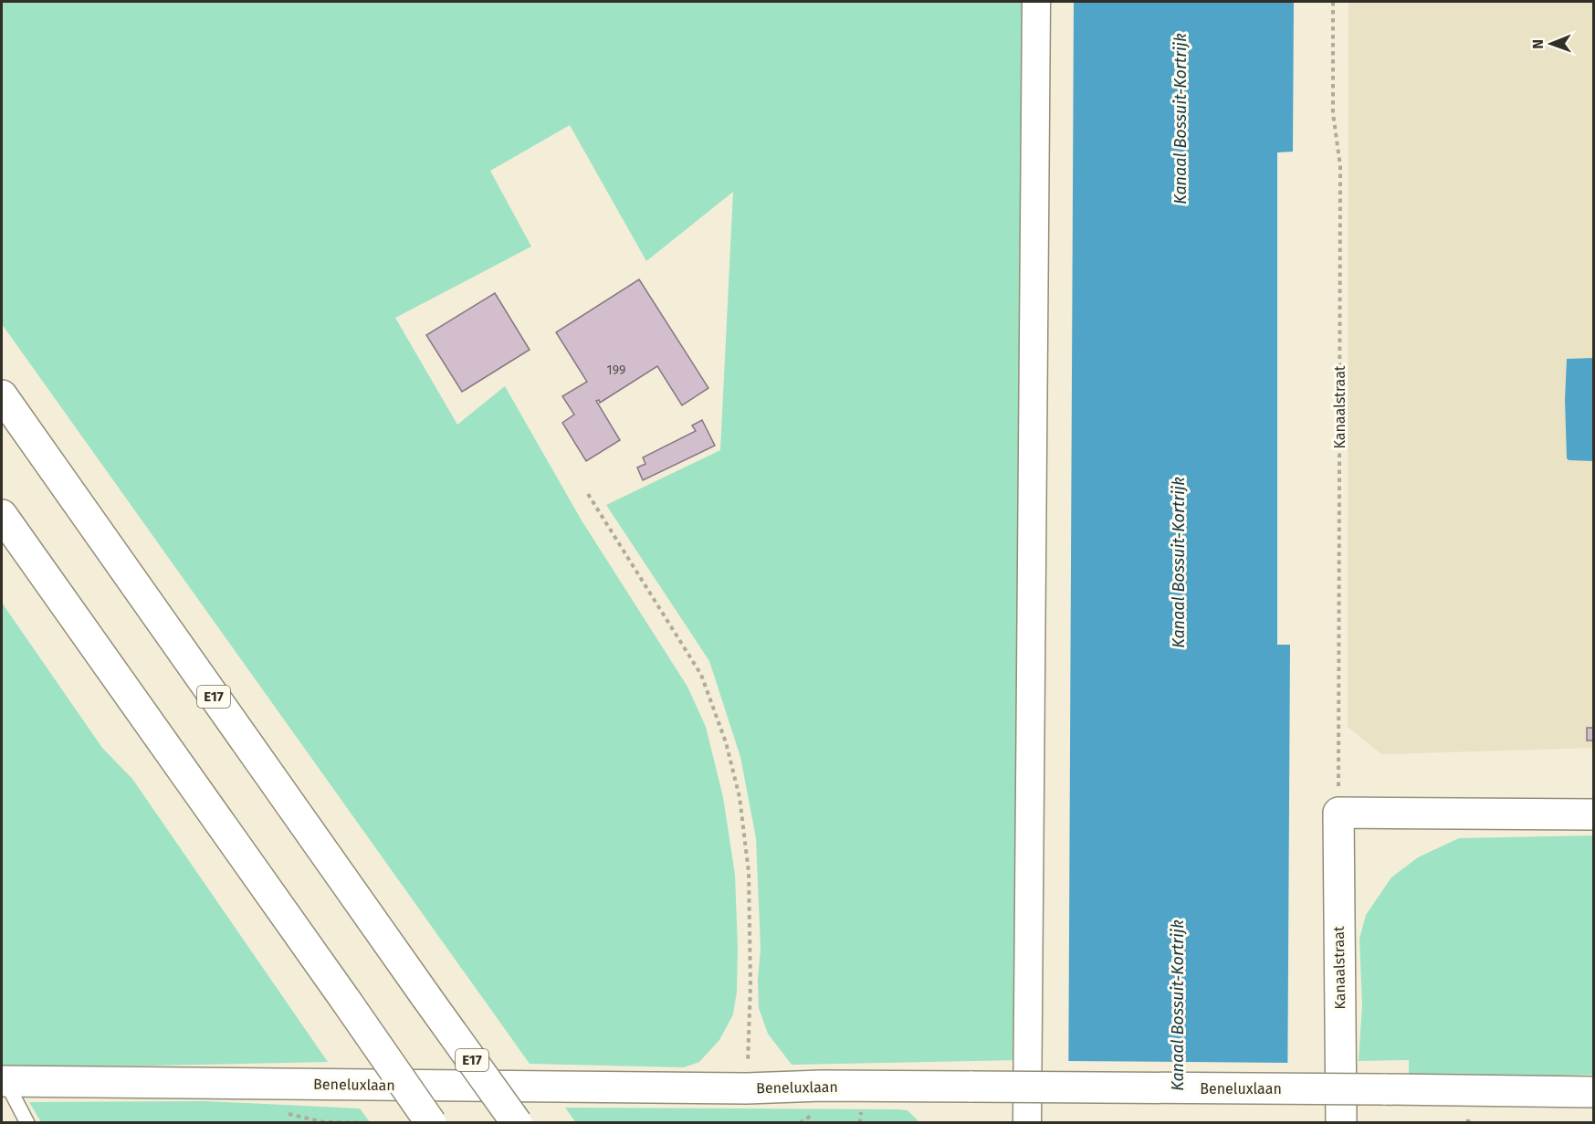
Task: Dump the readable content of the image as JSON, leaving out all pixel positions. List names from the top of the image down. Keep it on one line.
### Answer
{"streets":{"main road":["Kanaalstraat","E17","Beneluxlaan"]},"water":["Kanaal Bossuit-Kortrijk"],"house_numbers":["199"],"north":"left"}
